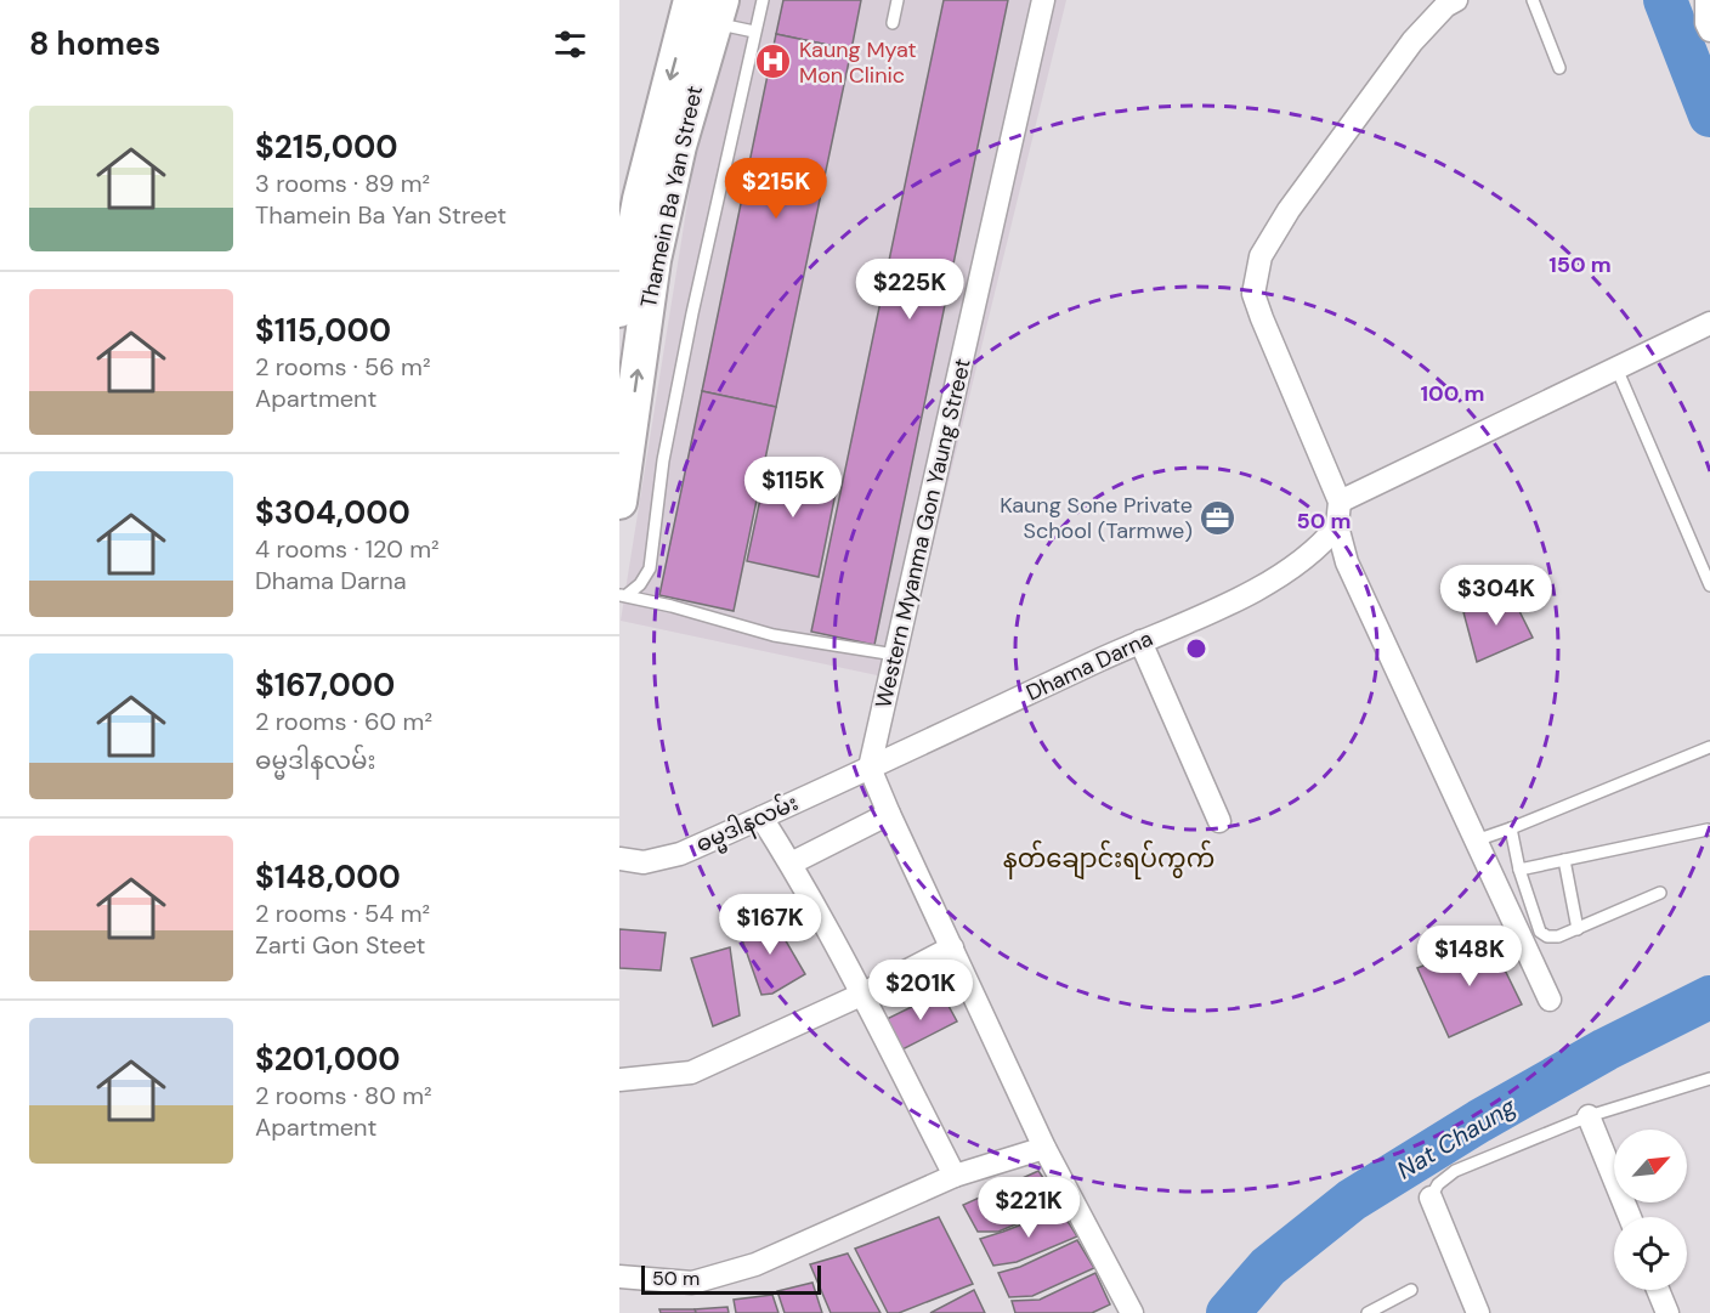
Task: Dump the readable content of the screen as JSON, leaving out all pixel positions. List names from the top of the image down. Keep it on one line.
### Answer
{"streets":{"main road":["Thamein Ba Yan Street"],"street":["Western Myanma Gon Yaung Street","Dhama Darna","ဓမ္မဒါနလမ်း"]},"crossings":[["Western Myanma Gon Yaung Street","Dhama Darna"],["Western Myanma Gon Yaung Street","ဓမ္မဒါနလမ်း"],["Dhama Darna","ဓမ္မဒါနလမ်း"]],"districts":["နတ်ချောင်းရပ်ကွက်"],"water":["Nat Chaung"],"places":{"hospital":["Kaung Myat Mon Clinic"],"office":["Kaung Sone Private School (Tarmwe)"]},"scale_bar":"50 m","north":"top right","page":{"heading":"8 homes","list":[{"name":"$215,000","note":"3 rooms · 89 m² · Thamein Ba Yan Street"},{"name":"$115,000","note":"2 rooms · 56 m² · Apartment"},{"name":"$304,000","note":"4 rooms · 120 m² · Dhama Darna"},{"name":"$167,000","note":"2 rooms · 60 m² · ဓမ္မဒါနလမ်း"},{"name":"$148,000","note":"2 rooms · 54 m² · Zarti Gon Steet"},{"name":"$201,000","note":"2 rooms · 80 m² · Apartment"}],"price":["$215K","$225K","$115K","$304K","$167K","$148K","$201K","$221K"],"scale":"50 m"},"rings":["150 m","100 m","50 m"]}
